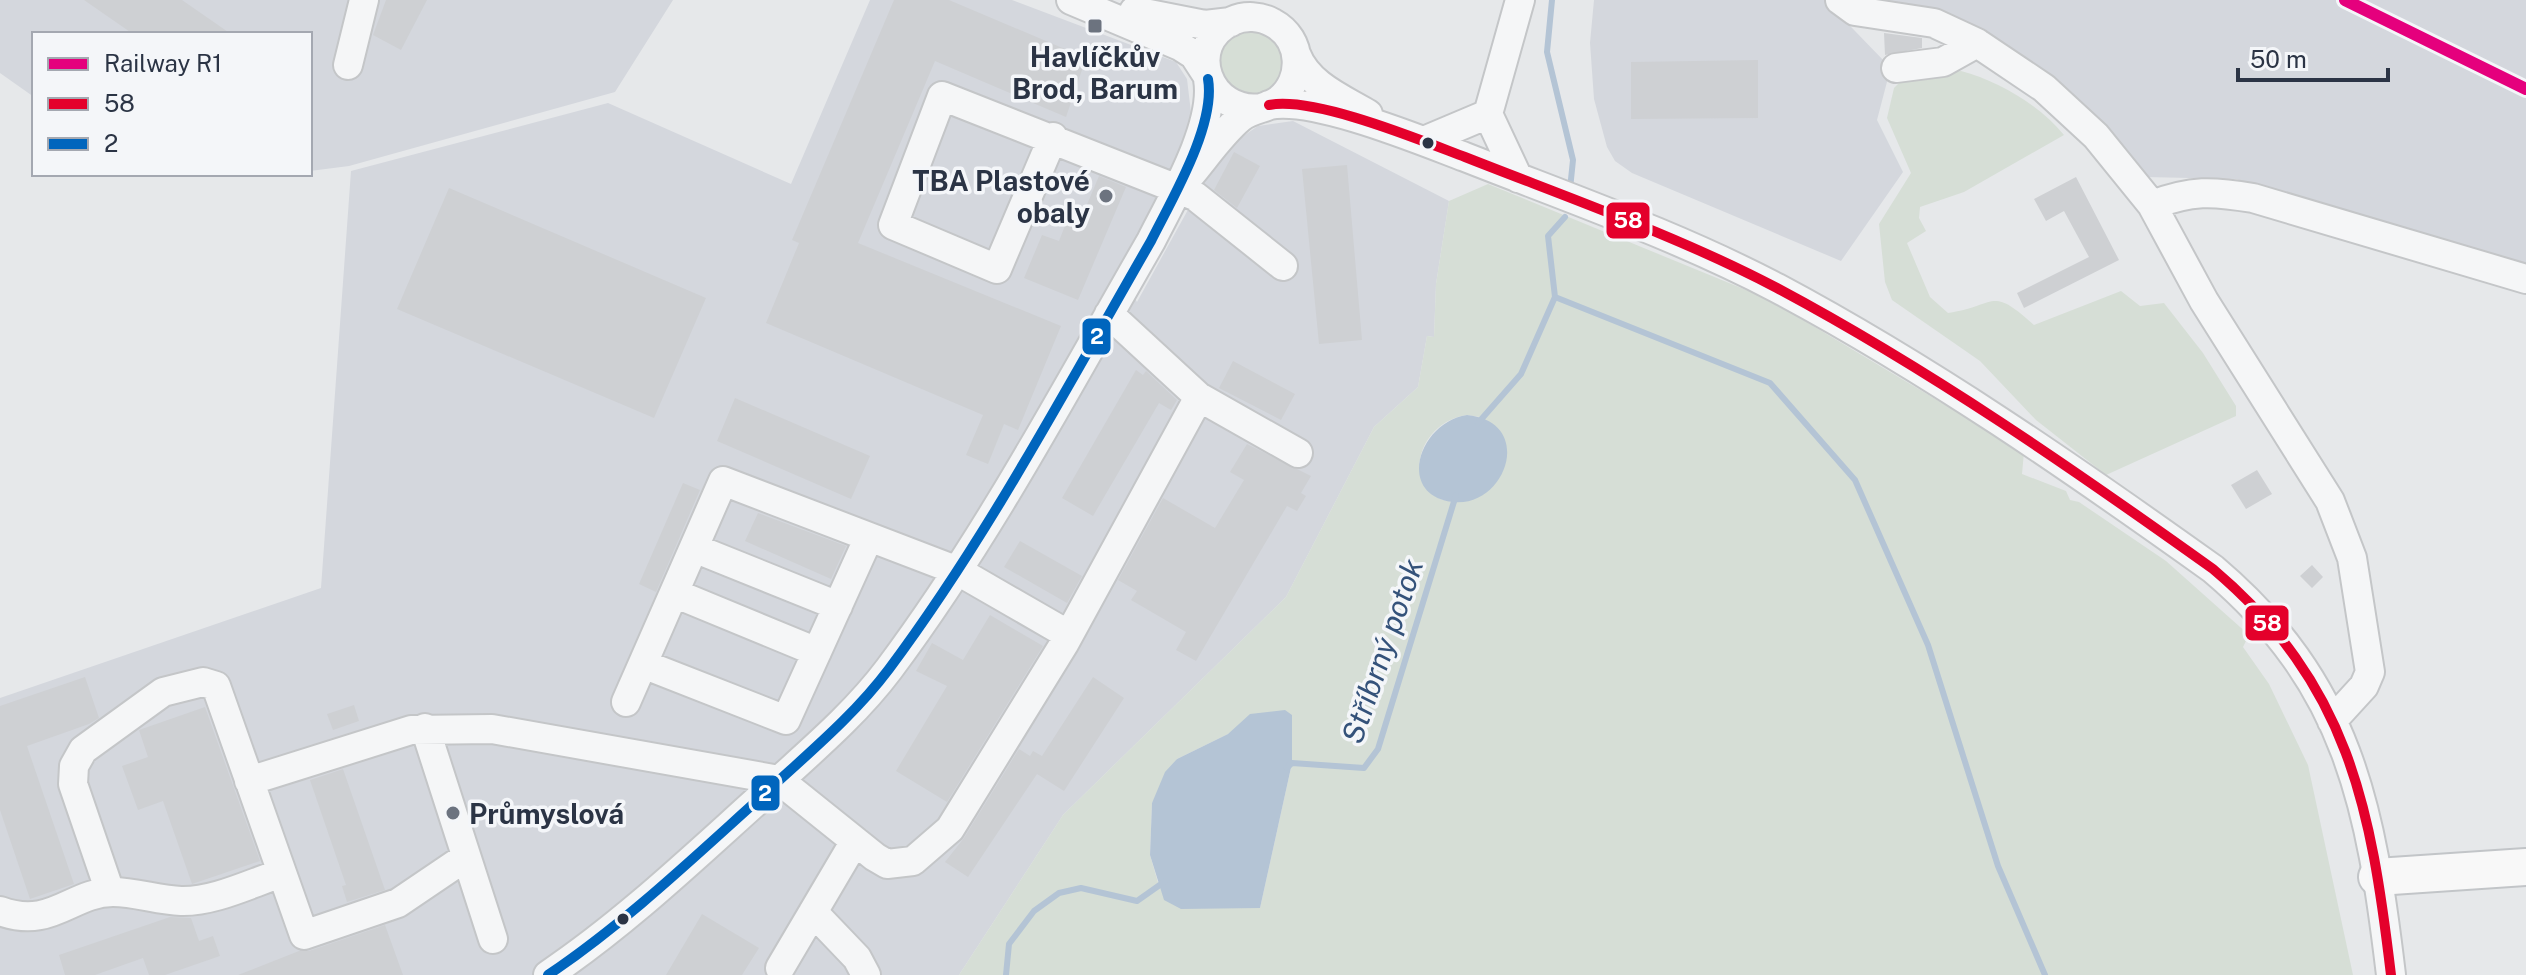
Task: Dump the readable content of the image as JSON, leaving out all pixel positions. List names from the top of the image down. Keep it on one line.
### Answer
{"water":["Stříbrný potok"],"places":{"transit":["Havlíčkův Brod, Barum"],"other":["TBA Plastové obaly","Průmyslová"]},"lines":["rail line R1","transit line 2","transit line 58"],"legend":["Railway R1","58","2"],"scale_bar":"50 m"}
